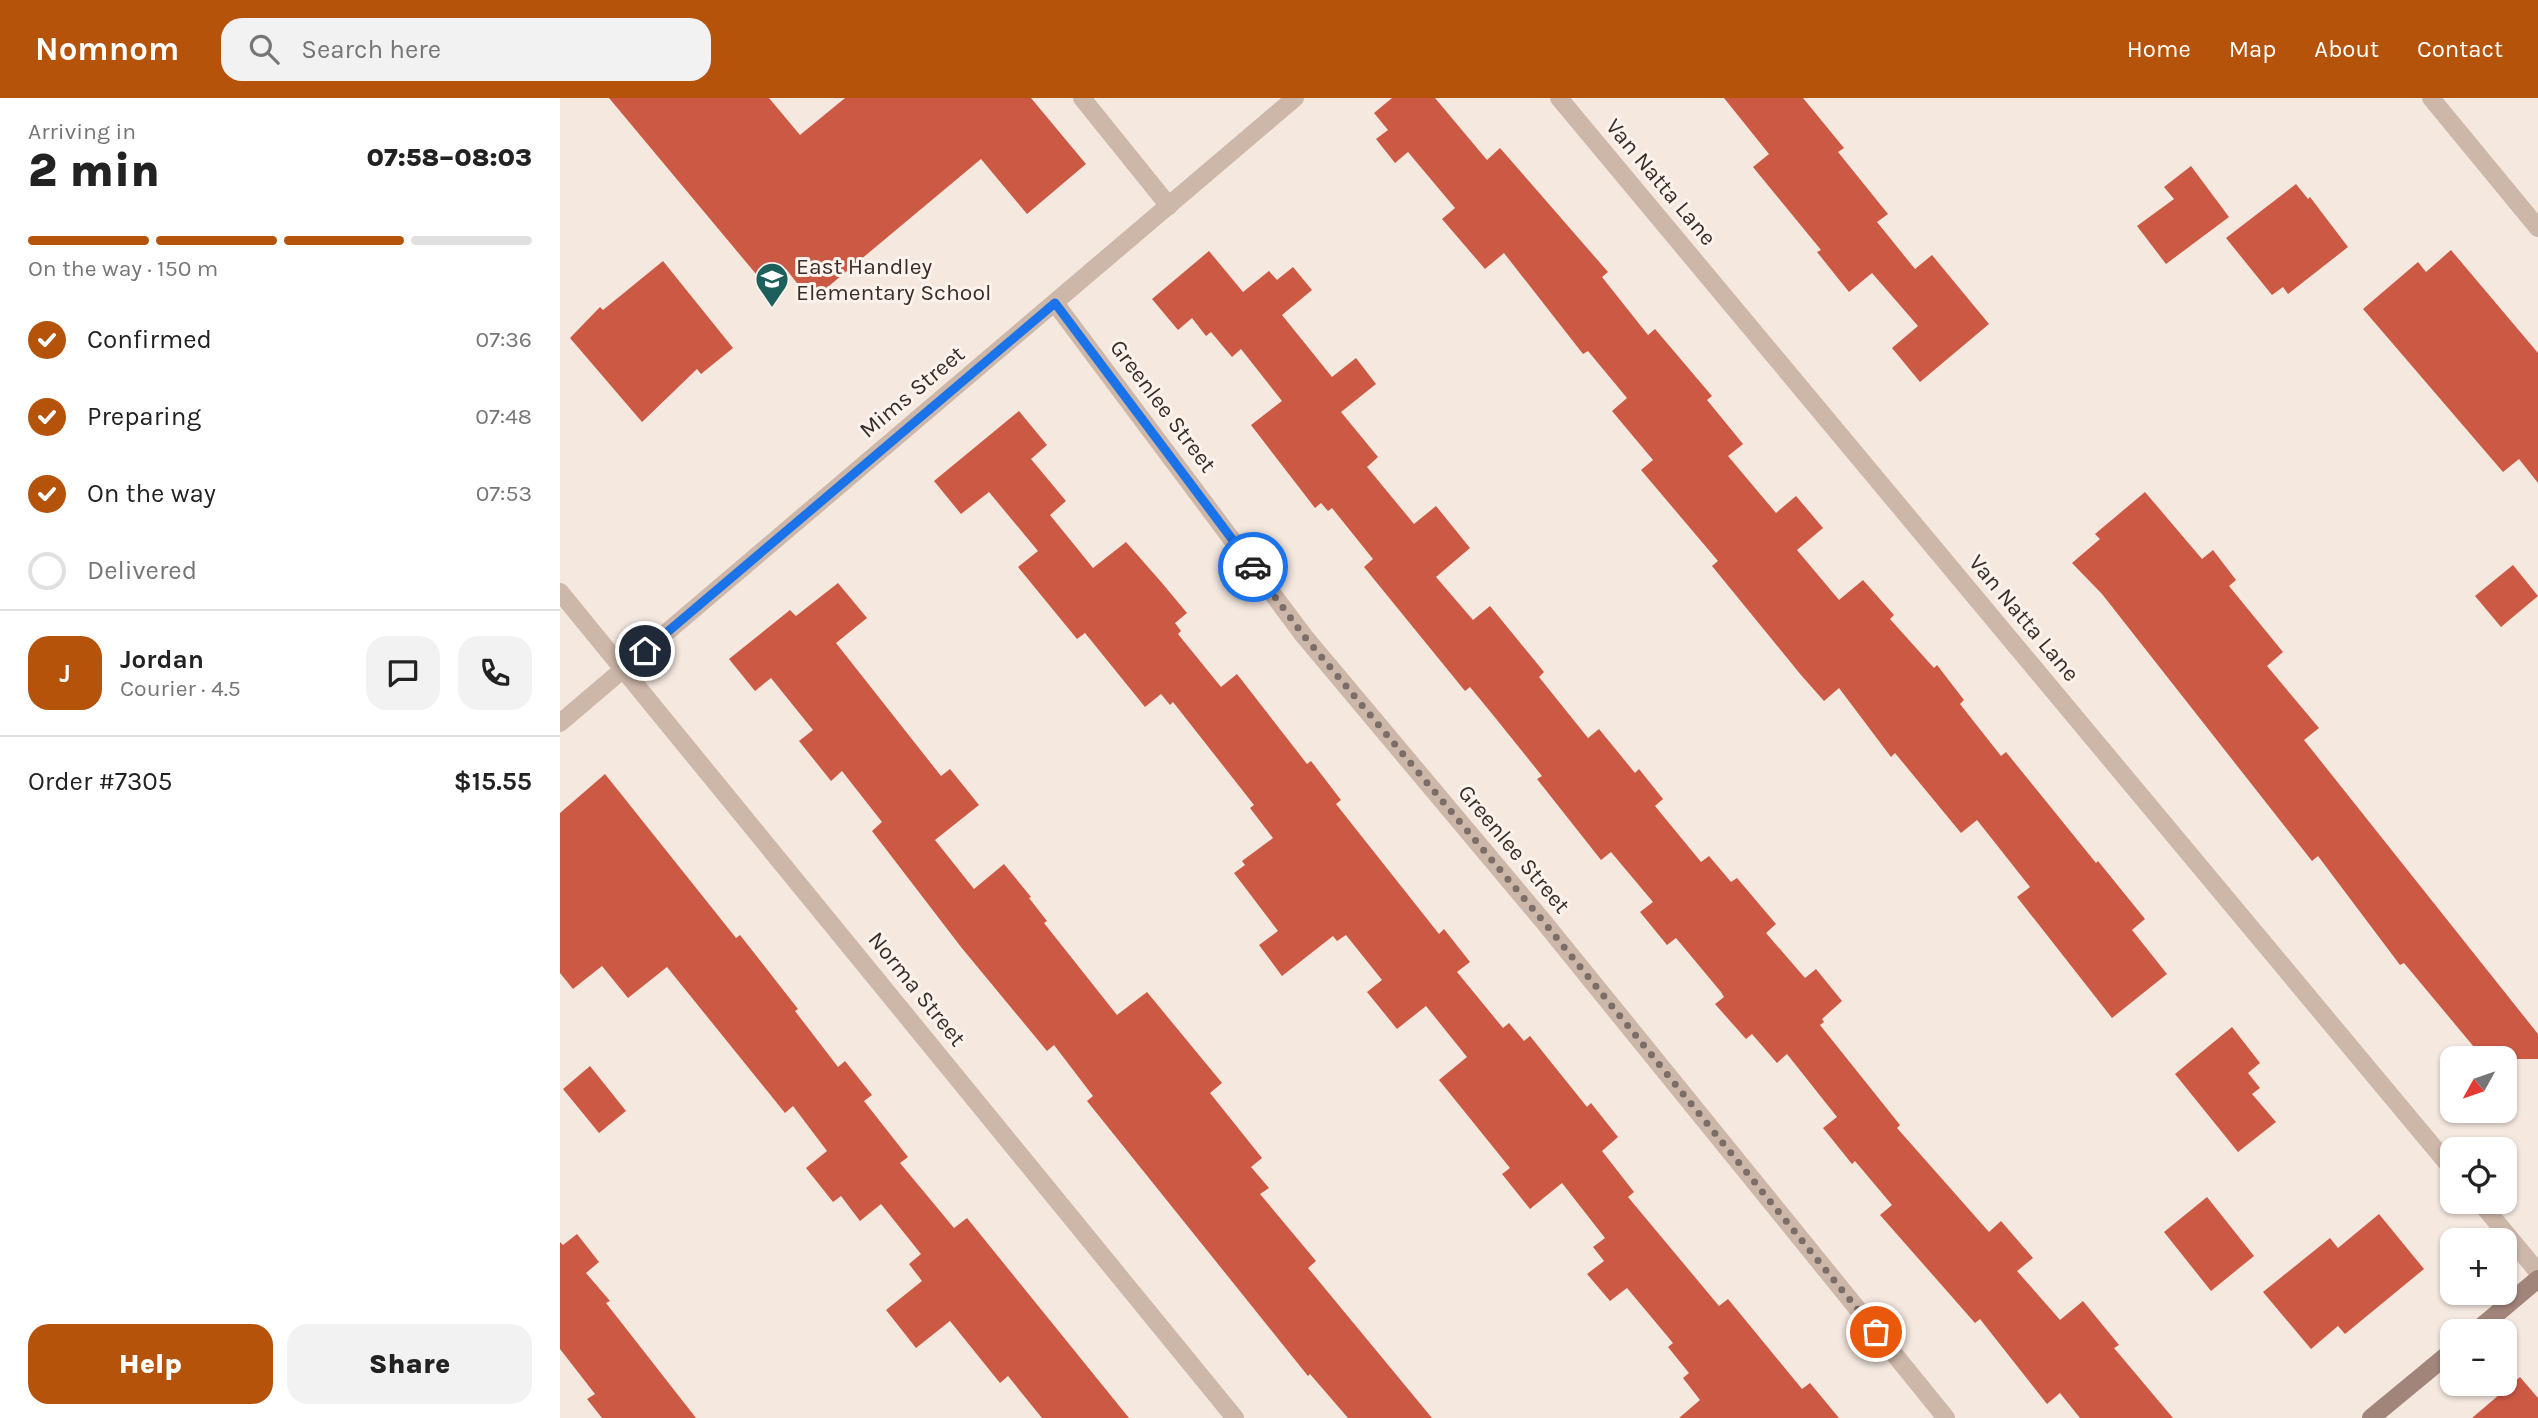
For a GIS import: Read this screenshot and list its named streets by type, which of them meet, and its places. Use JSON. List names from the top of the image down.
{
  "streets": {
    "street": [
      "Van Natta Lane",
      "Mims Street",
      "Greenlee Street",
      "Norma Street"
    ]
  },
  "crossings": [
    ["Mims Street", "Greenlee Street"],
    ["Mims Street", "Norma Street"]
  ],
  "places": {
    "school or university": ["East Handley Elementary School"]
  },
  "north": "bottom left",
  "page": {
    "header": "Nomnom",
    "search": "Search here",
    "nav": [
      "Home",
      "Map",
      "About",
      "Contact"
    ],
    "heading": ["2 min", "Arriving in", "07:58–08:03"],
    "panel": [
      "Jordan",
      "Courier · 4.5",
      "Order #7305",
      "$15.55"
    ],
    "bar": "On the way · 150 m",
    "list": [
      ["Confirmed", "07:36"],
      ["Preparing", "07:48"],
      ["On the way", "07:53"],
      "Delivered"
    ],
    "round": "J",
    "map_buttons": ["+", "−"],
    "buttons": ["Help", "Share"]
  }
}
